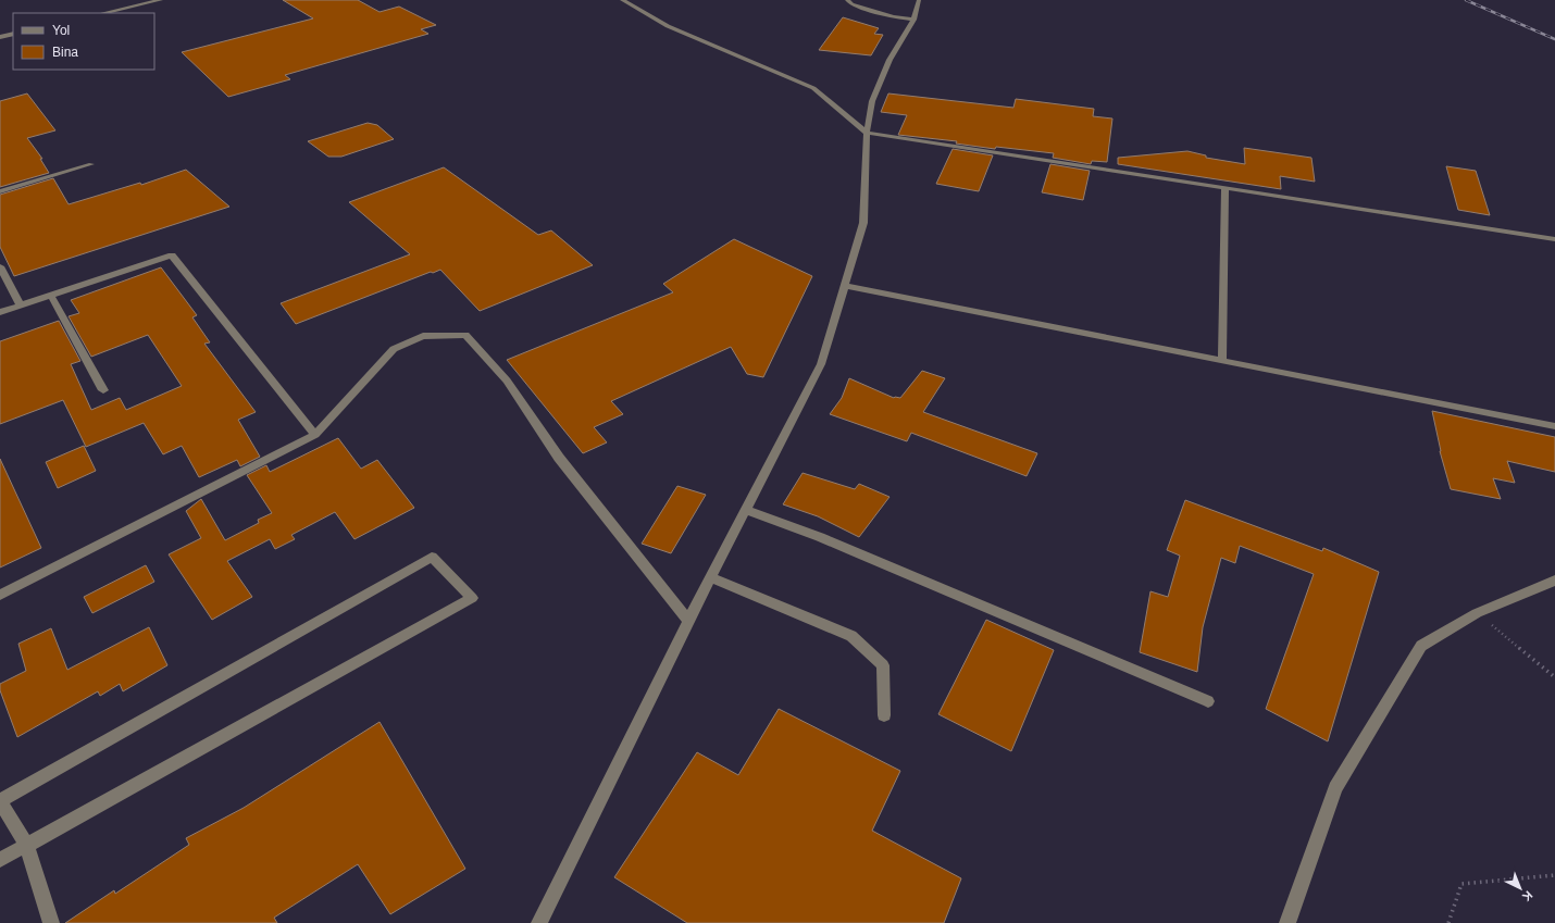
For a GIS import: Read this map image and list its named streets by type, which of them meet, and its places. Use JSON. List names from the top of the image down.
{
  "legend": ["Yol", "Bina"],
  "north": "bottom right"
}
